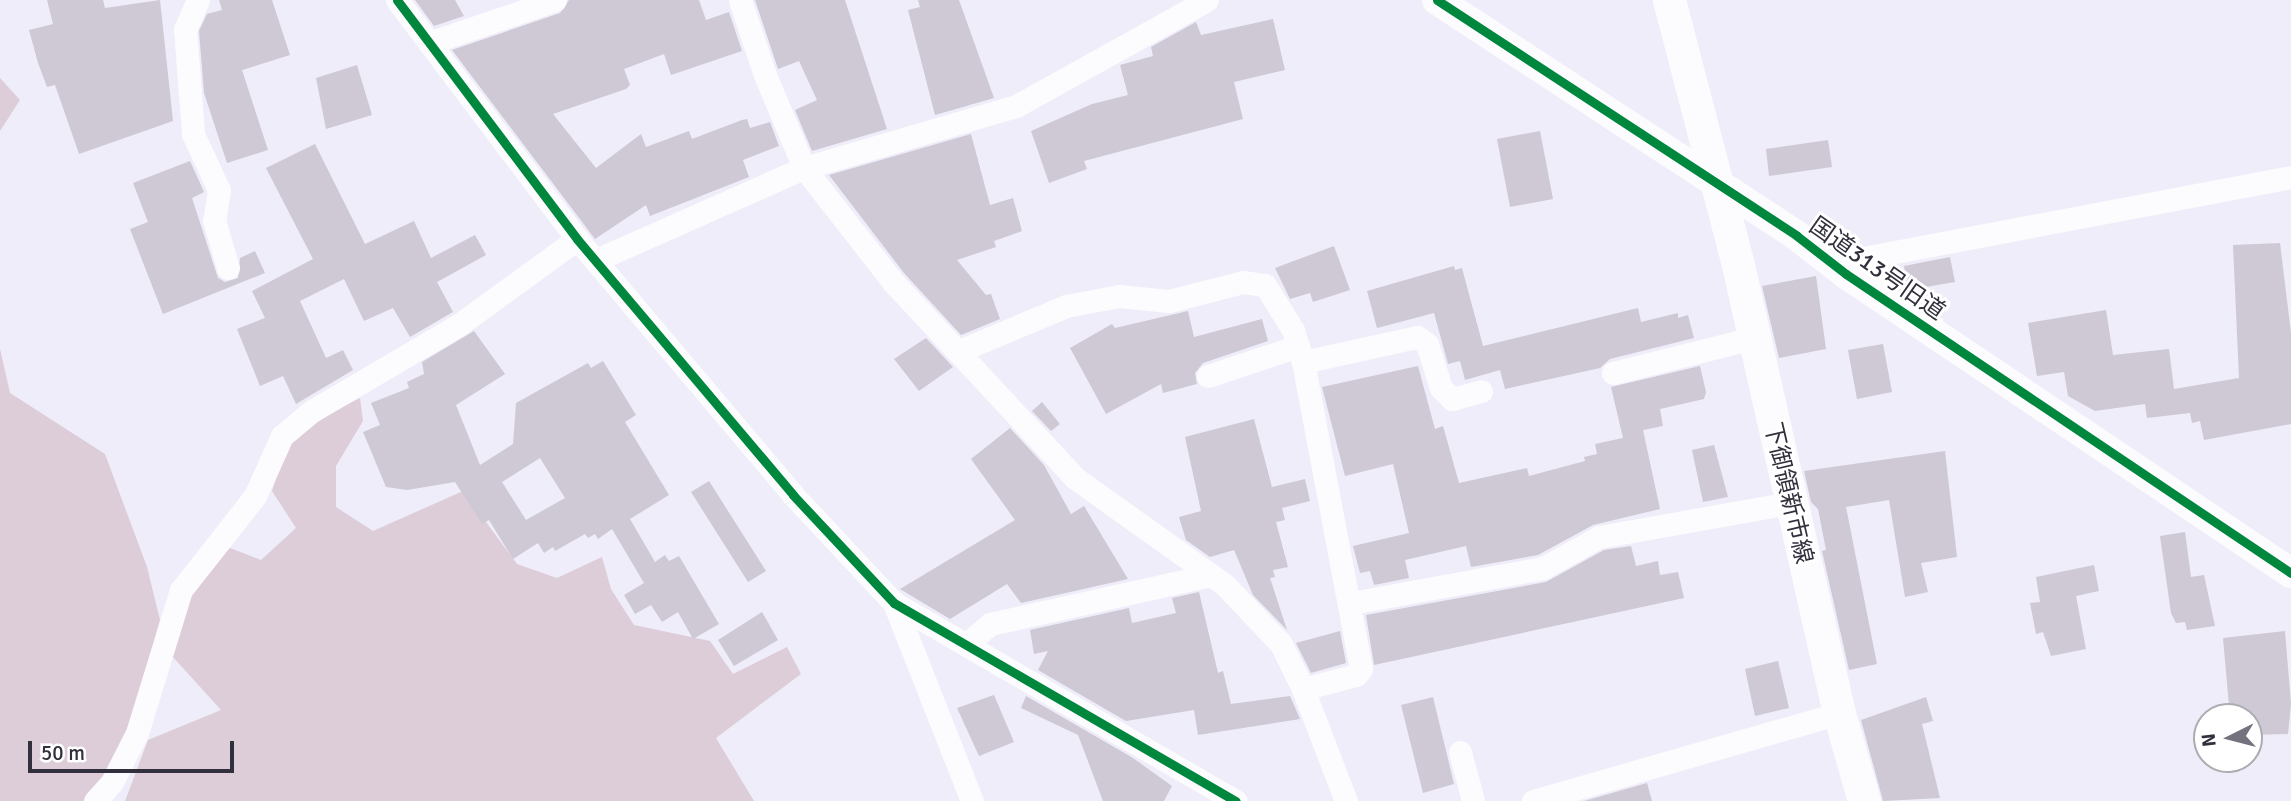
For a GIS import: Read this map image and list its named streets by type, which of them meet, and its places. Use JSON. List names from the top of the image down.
{
  "streets": {
    "main road": ["下御領新市線"],
    "street": ["国道313号旧道"]
  },
  "crossings": [
    ["国道313号旧道", "下御領新市線"]
  ],
  "scale_bar": "50 m",
  "north": "left"
}
